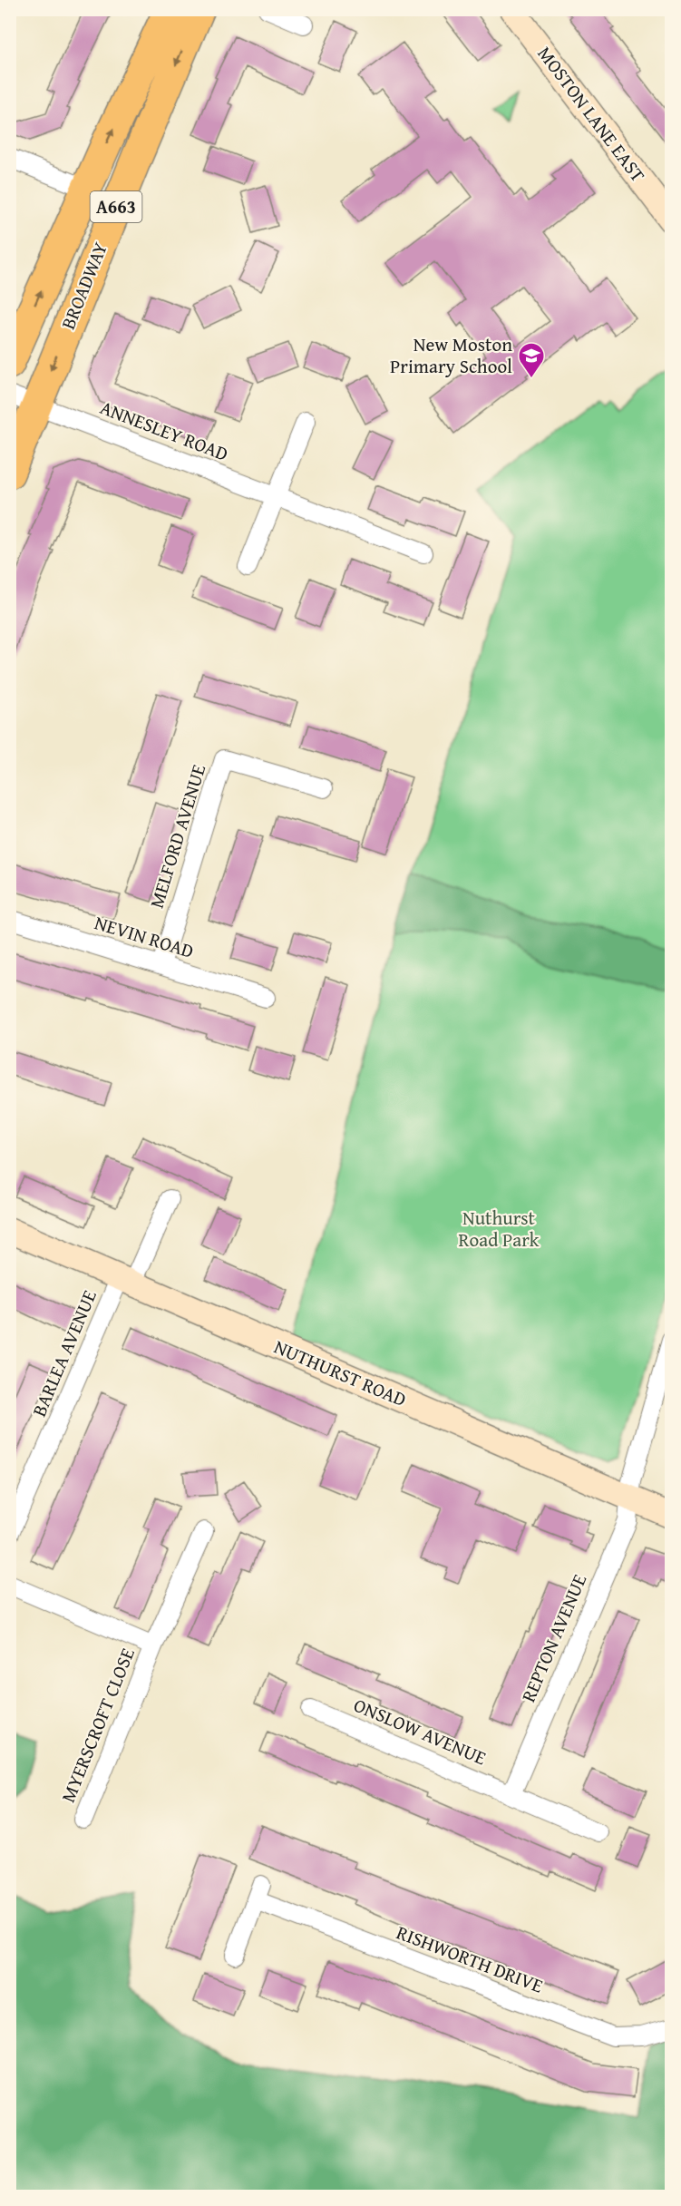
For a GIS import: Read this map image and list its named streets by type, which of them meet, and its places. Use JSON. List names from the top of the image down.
{
  "streets": {
    "highway": ["A663", "BROADWAY"],
    "street": [
      "MOSTON LANE EAST",
      "ANNESLEY ROAD",
      "MELFORD AVENUE",
      "NEVIN ROAD",
      "BARLEA AVENUE",
      "NUTHURST ROAD",
      "REPTON AVENUE",
      "MYERSCROFT CLOSE",
      "ONSLOW AVENUE",
      "RISHWORTH DRIVE"
    ]
  },
  "crossings": [
    ["BROADWAY", "ANNESLEY ROAD"],
    ["MELFORD AVENUE", "NEVIN ROAD"],
    ["BARLEA AVENUE", "NUTHURST ROAD"],
    ["NUTHURST ROAD", "REPTON AVENUE"],
    ["REPTON AVENUE", "ONSLOW AVENUE"]
  ],
  "parks": ["Nuthurst Road Park"],
  "places": {
    "school or university": ["New Moston Primary School"]
  }
}
